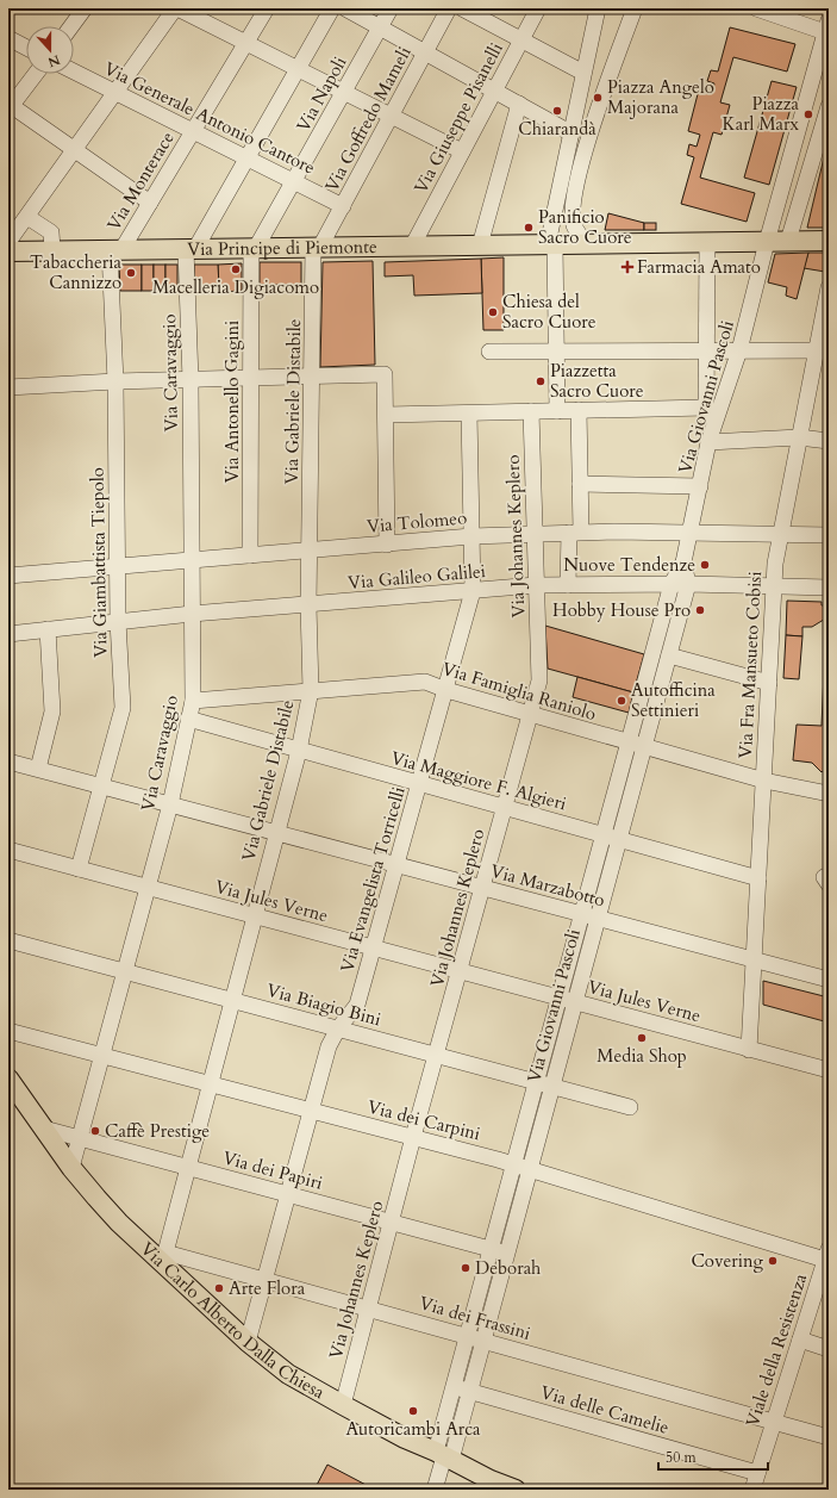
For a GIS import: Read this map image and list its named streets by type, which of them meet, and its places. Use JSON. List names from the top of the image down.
{
  "streets": {
    "main road": ["Via Principe di Piemonte", "Via Carlo Alberto Dalla Chiesa"],
    "street": [
      "Via Napoli",
      "Via Generale Antonio Cantore",
      "Via Giuseppe Pisanelli",
      "Via Goffredo Mameli",
      "Via Monterace",
      "Via Caravaggio",
      "Via Giovanni Pascoli",
      "Via Antonello Gagini",
      "Via Gabriele Distabile",
      "Via Tolomeo",
      "Via Johannes Keplero",
      "Via Giambattista Tiepolo",
      "Via Galileo Galilei",
      "Via Fra Mansueto Cobisi",
      "Via Famiglia Raniolo",
      "Via Maggiore F. Algieri",
      "Via Evangelista Torricelli",
      "Via Marzabotto",
      "Via Jules Verne",
      "Via Biagio Bini",
      "Via dei Carpini",
      "Via dei Papiri",
      "Via dei Frassini",
      "Viale della Resistenza",
      "Via delle Camelie"
    ]
  },
  "crossings": [
    ["Via Napoli", "Via Generale Antonio Cantore"],
    ["Via Napoli", "Via Principe di Piemonte"],
    ["Via Napoli", "Via Antonello Gagini"],
    ["Via Generale Antonio Cantore", "Via Goffredo Mameli"],
    ["Via Generale Antonio Cantore", "Via Monterace"],
    ["Via Giuseppe Pisanelli", "Via Principe di Piemonte"],
    ["Via Goffredo Mameli", "Via Principe di Piemonte"],
    ["Via Goffredo Mameli", "Via Gabriele Distabile"],
    ["Via Monterace", "Via Principe di Piemonte"],
    ["Via Monterace", "Via Giambattista Tiepolo"],
    ["Via Principe di Piemonte", "Via Caravaggio"],
    ["Via Principe di Piemonte", "Via Giovanni Pascoli"],
    ["Via Principe di Piemonte", "Via Antonello Gagini"],
    ["Via Principe di Piemonte", "Via Gabriele Distabile"],
    ["Via Principe di Piemonte", "Via Giambattista Tiepolo"],
    ["Via Caravaggio", "Via Tolomeo"],
    ["Via Caravaggio", "Via Galileo Galilei"],
    ["Via Caravaggio", "Via Famiglia Raniolo"],
    ["Via Caravaggio", "Via Maggiore F. Algieri"],
    ["Via Caravaggio", "Via Marzabotto"],
    ["Via Caravaggio", "Via Jules Verne"],
    ["Via Caravaggio", "Via Biagio Bini"],
    ["Via Caravaggio", "Via dei Carpini"],
    ["Via Caravaggio", "Via dei Papiri"],
    ["Via Caravaggio", "Via Carlo Alberto Dalla Chiesa"],
    ["Via Giovanni Pascoli", "Via Tolomeo"],
    ["Via Giovanni Pascoli", "Via Galileo Galilei"],
    ["Via Giovanni Pascoli", "Via Famiglia Raniolo"],
    ["Via Giovanni Pascoli", "Via Maggiore F. Algieri"],
    ["Via Giovanni Pascoli", "Via Marzabotto"],
    ["Via Giovanni Pascoli", "Via Jules Verne"],
    ["Via Giovanni Pascoli", "Via Biagio Bini"],
    ["Via Giovanni Pascoli", "Via dei Carpini"],
    ["Via Giovanni Pascoli", "Via dei Papiri"],
    ["Via Giovanni Pascoli", "Via Carlo Alberto Dalla Chiesa"],
    ["Via Giovanni Pascoli", "Via dei Frassini"],
    ["Via Giovanni Pascoli", "Via delle Camelie"],
    ["Via Antonello Gagini", "Via Tolomeo"],
    ["Via Gabriele Distabile", "Via Tolomeo"],
    ["Via Gabriele Distabile", "Via Galileo Galilei"],
    ["Via Gabriele Distabile", "Via Famiglia Raniolo"],
    ["Via Gabriele Distabile", "Via Maggiore F. Algieri"],
    ["Via Gabriele Distabile", "Via Marzabotto"],
    ["Via Gabriele Distabile", "Via Jules Verne"],
    ["Via Gabriele Distabile", "Via Biagio Bini"],
    ["Via Gabriele Distabile", "Via dei Carpini"],
    ["Via Gabriele Distabile", "Via dei Papiri"],
    ["Via Gabriele Distabile", "Via Carlo Alberto Dalla Chiesa"],
    ["Via Gabriele Distabile", "Via dei Frassini"],
    ["Via Tolomeo", "Via Johannes Keplero"],
    ["Via Tolomeo", "Via Giambattista Tiepolo"],
    ["Via Tolomeo", "Via Fra Mansueto Cobisi"],
    ["Via Tolomeo", "Via Evangelista Torricelli"],
    ["Via Johannes Keplero", "Via Galileo Galilei"],
    ["Via Johannes Keplero", "Via Famiglia Raniolo"],
    ["Via Johannes Keplero", "Via Maggiore F. Algieri"],
    ["Via Johannes Keplero", "Via Marzabotto"],
    ["Via Johannes Keplero", "Via Jules Verne"],
    ["Via Johannes Keplero", "Via Biagio Bini"],
    ["Via Johannes Keplero", "Via dei Carpini"],
    ["Via Johannes Keplero", "Via dei Papiri"],
    ["Via Johannes Keplero", "Via Carlo Alberto Dalla Chiesa"],
    ["Via Johannes Keplero", "Via dei Frassini"],
    ["Via Giambattista Tiepolo", "Via Galileo Galilei"],
    ["Via Giambattista Tiepolo", "Via Marzabotto"],
    ["Via Giambattista Tiepolo", "Via Jules Verne"],
    ["Via Galileo Galilei", "Via Fra Mansueto Cobisi"],
    ["Via Galileo Galilei", "Via Evangelista Torricelli"],
    ["Via Fra Mansueto Cobisi", "Via Famiglia Raniolo"],
    ["Via Fra Mansueto Cobisi", "Via Maggiore F. Algieri"],
    ["Via Fra Mansueto Cobisi", "Via Marzabotto"],
    ["Via Fra Mansueto Cobisi", "Via Jules Verne"],
    ["Via Famiglia Raniolo", "Via Evangelista Torricelli"],
    ["Via Maggiore F. Algieri", "Via Evangelista Torricelli"],
    ["Via Evangelista Torricelli", "Via Marzabotto"],
    ["Via Evangelista Torricelli", "Via Jules Verne"],
    ["Via Evangelista Torricelli", "Via Biagio Bini"],
    ["Via Evangelista Torricelli", "Via dei Carpini"],
    ["Via Evangelista Torricelli", "Via dei Papiri"],
    ["Via Evangelista Torricelli", "Via Carlo Alberto Dalla Chiesa"],
    ["Via Evangelista Torricelli", "Via dei Frassini"],
    ["Via dei Carpini", "Viale della Resistenza"],
    ["Via dei Papiri", "Via Carlo Alberto Dalla Chiesa"],
    ["Via Carlo Alberto Dalla Chiesa", "Via dei Frassini"],
    ["Via dei Frassini", "Viale della Resistenza"],
    ["Viale della Resistenza", "Via delle Camelie"]
  ],
  "places": {
    "other": [
      "Piazza Angelo Majorana",
      "Chiarandà",
      "Piazza Karl Marx",
      "Panificio Sacro Cuore",
      "Macelleria Digiacomo",
      "Tabaccheria Cannizzo",
      "Chiesa del Sacro Cuore",
      "Piazzetta Sacro Cuore",
      "Nuove Tendenze",
      "Hobby House Pro",
      "Autofficina Settinieri",
      "Media Shop",
      "Caffè Prestige",
      "Covering",
      "Deborah",
      "Arte Flora",
      "Autoricambi Arca"
    ],
    "health": ["Farmacia Amato"]
  },
  "scale_bar": "50 m",
  "north": "bottom"
}
